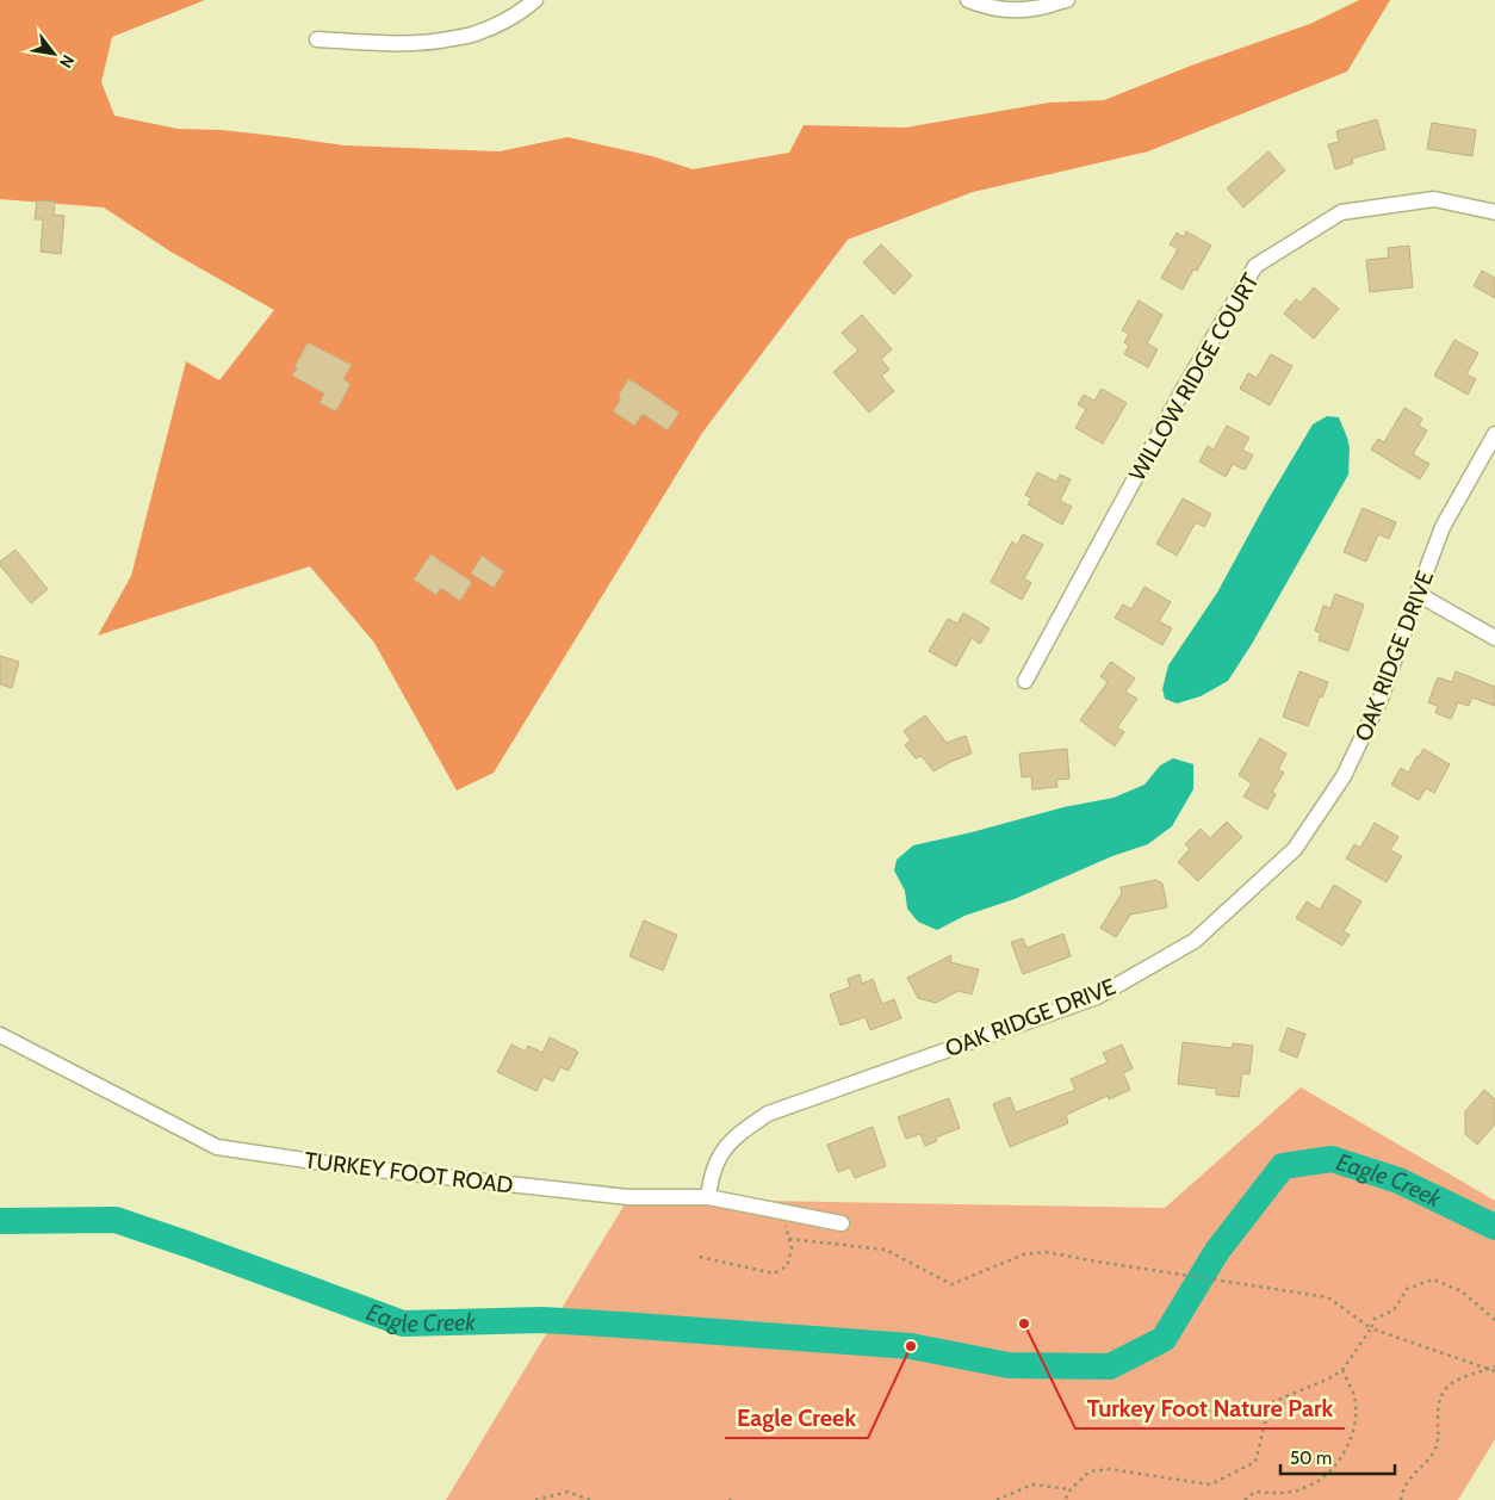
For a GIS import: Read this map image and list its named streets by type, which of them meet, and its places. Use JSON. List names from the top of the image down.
{
  "streets": {
    "street": ["WILLOW RIDGE COURT", "OAK RIDGE DRIVE", "TURKEY FOOT ROAD"]
  },
  "crossings": [
    ["OAK RIDGE DRIVE", "TURKEY FOOT ROAD"]
  ],
  "water": ["Eagle Creek"],
  "places": ["Turkey Foot Nature Park", "Eagle Creek"],
  "scale_bar": "50 m",
  "north": "bottom right"
}
